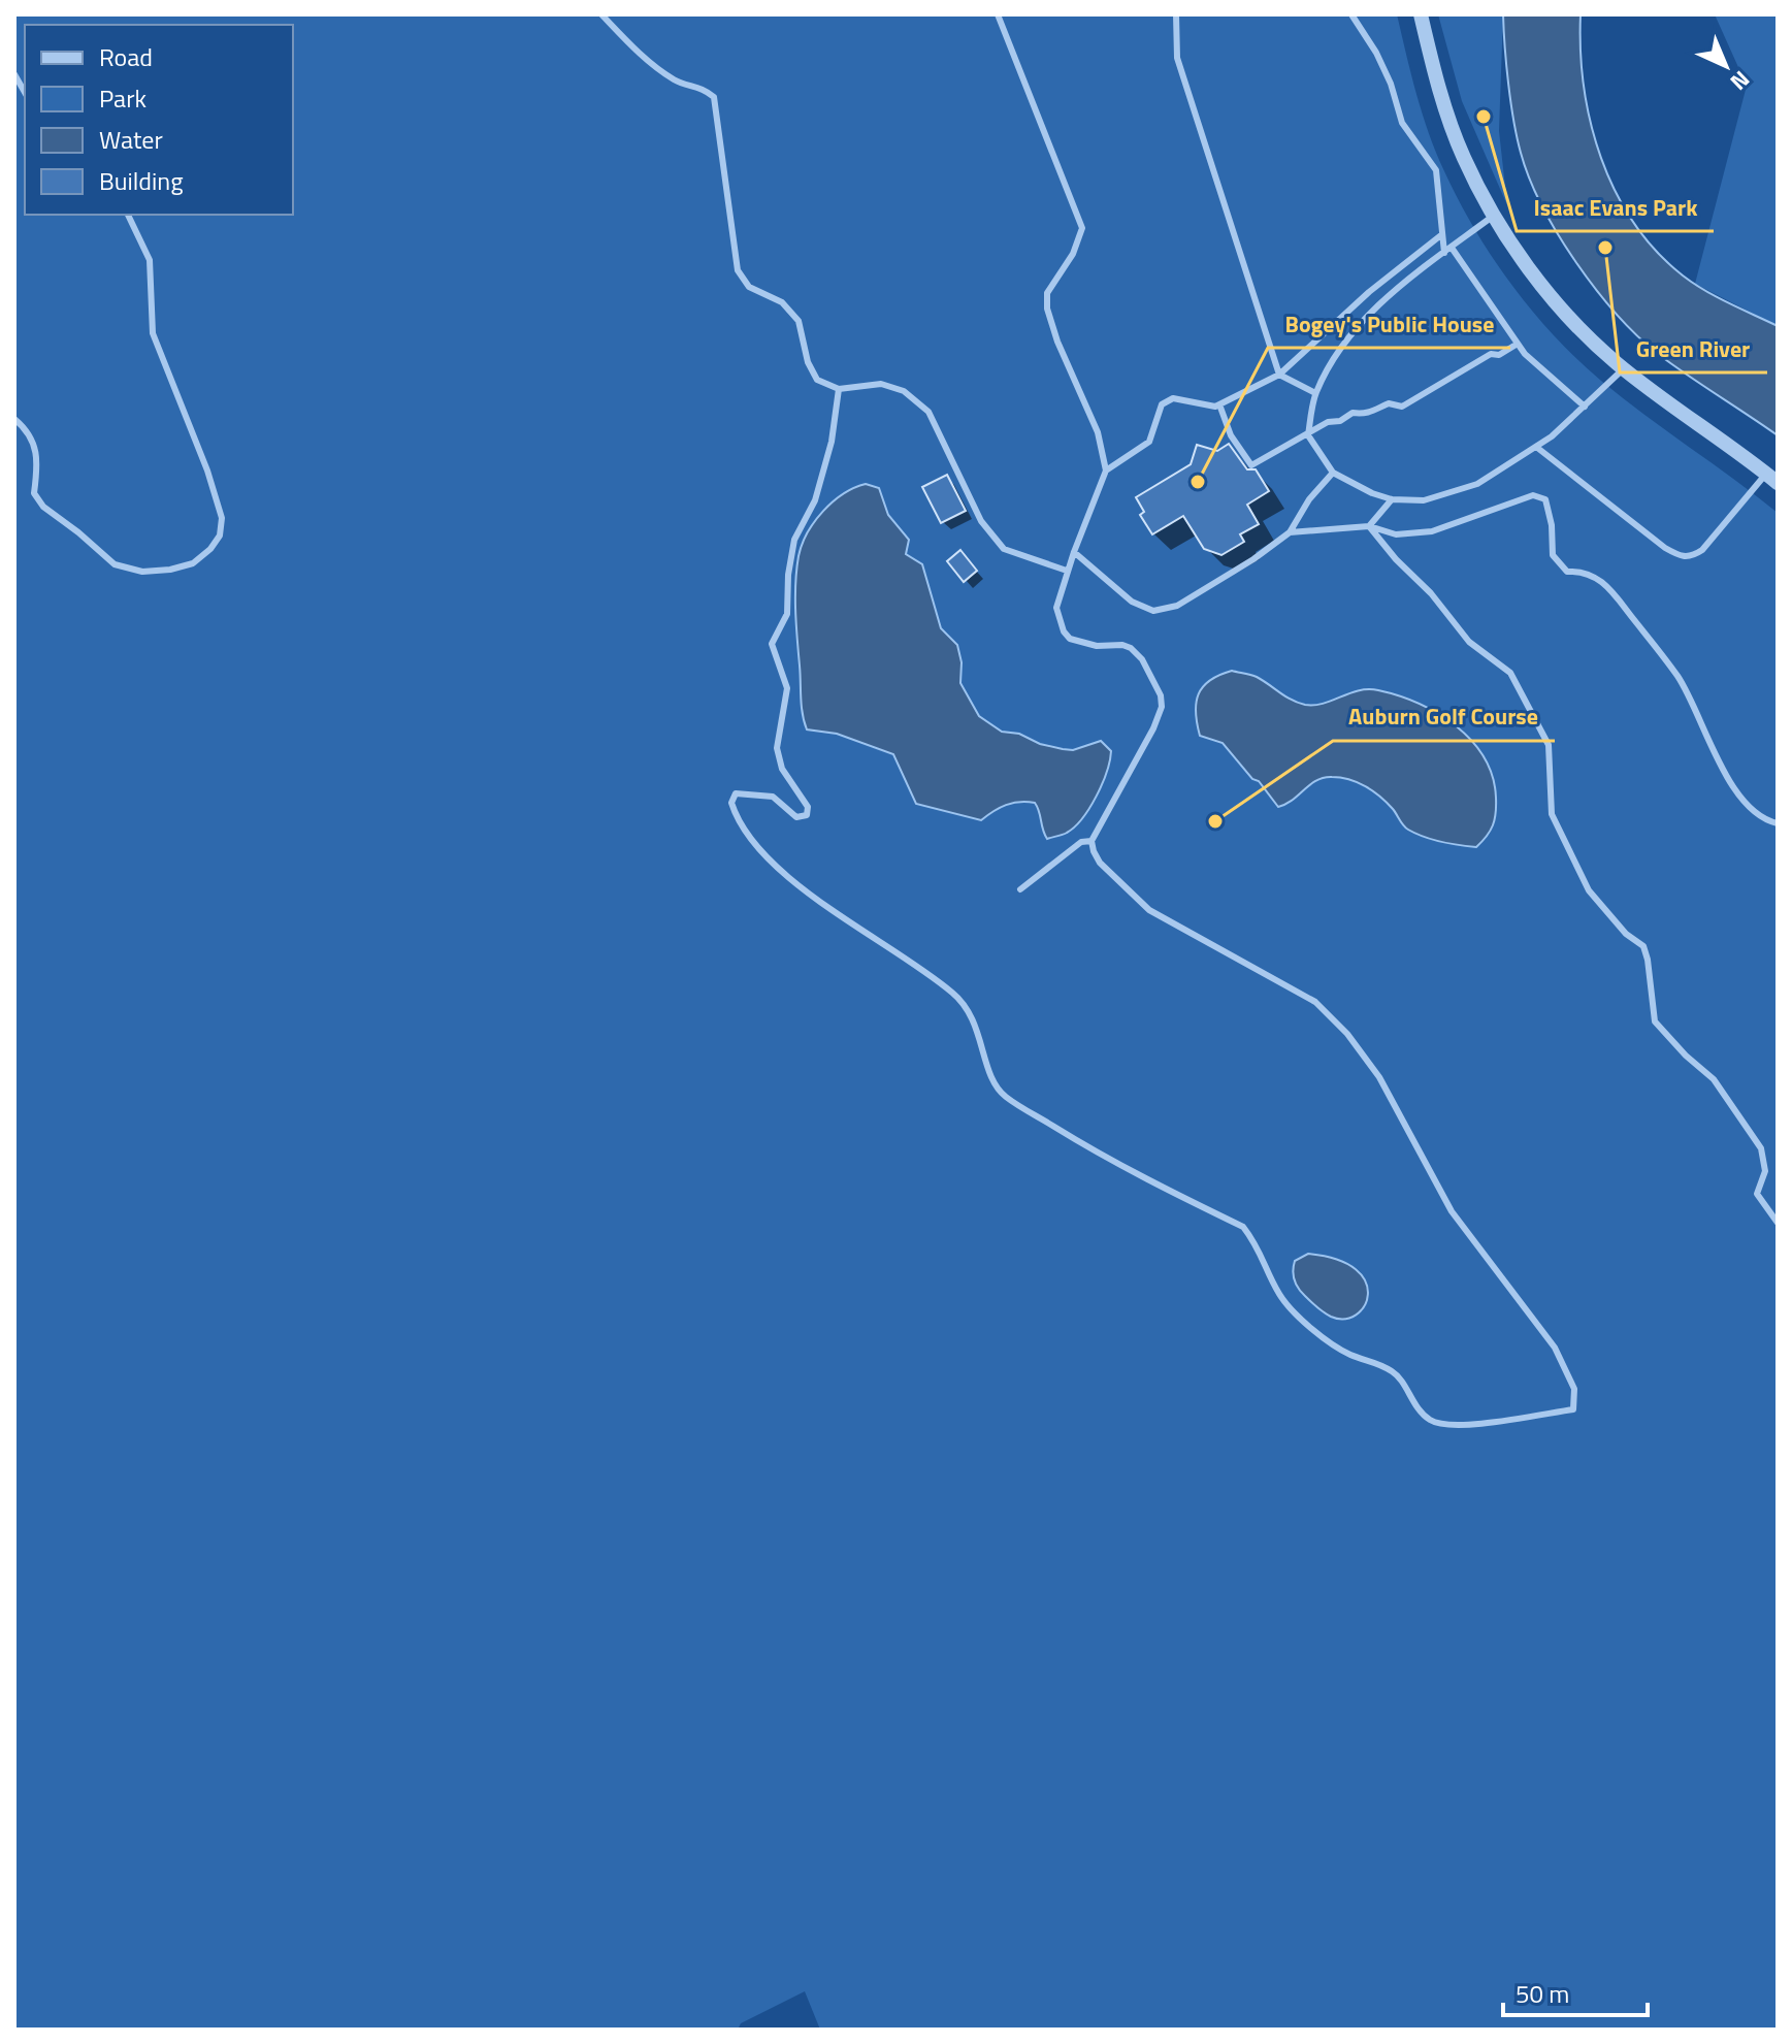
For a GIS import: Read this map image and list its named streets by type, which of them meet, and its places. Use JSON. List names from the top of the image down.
{
  "places": [
    "Isaac Evans Park",
    "Green River",
    "Bogey's Public House",
    "Auburn Golf Course"
  ],
  "legend": [
    "Road",
    "Park",
    "Water",
    "Building"
  ],
  "scale_bar": "50 m",
  "north": "bottom right"
}
